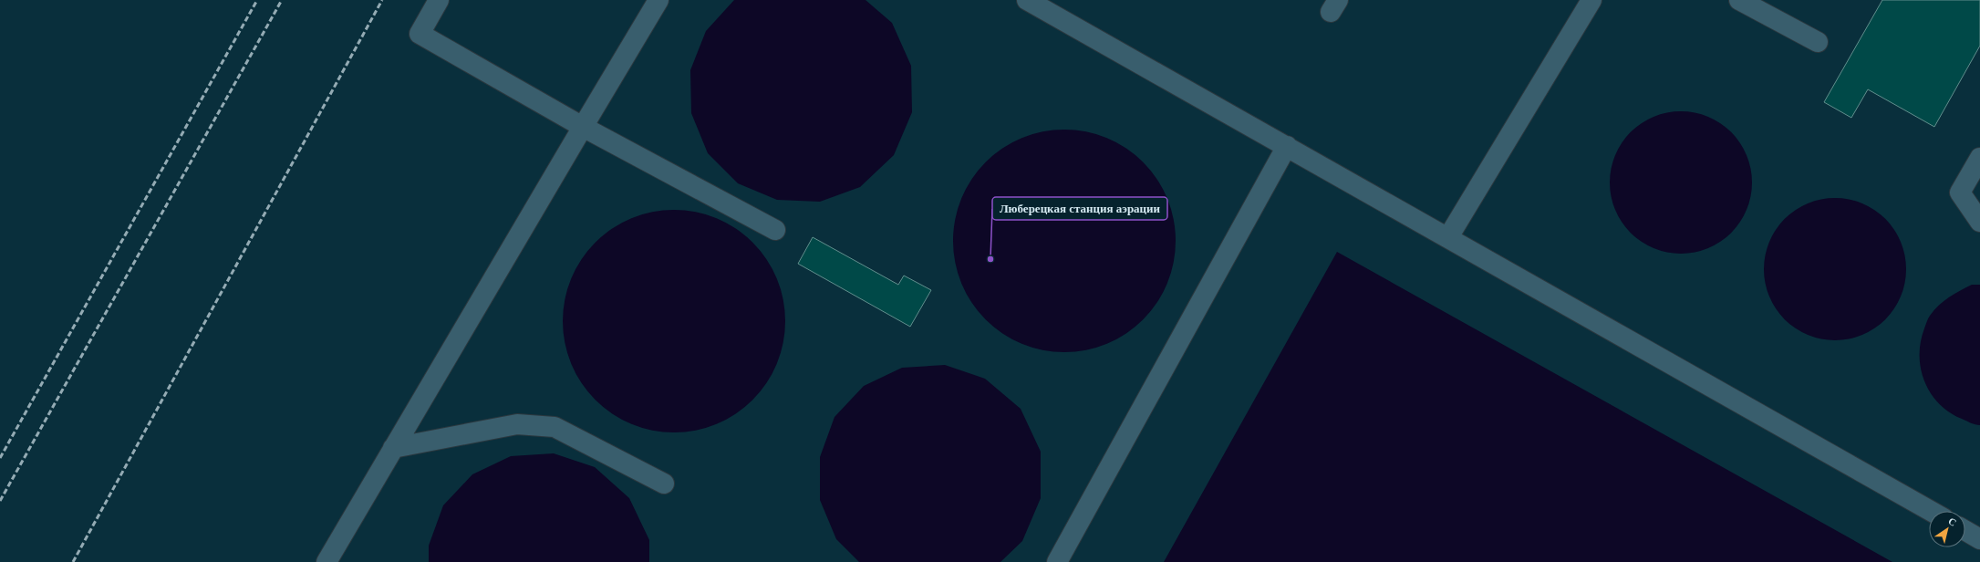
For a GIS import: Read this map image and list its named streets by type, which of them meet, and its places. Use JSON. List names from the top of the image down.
{
  "places": ["Люберецкая станция аэрации"],
  "north": "top right"
}
